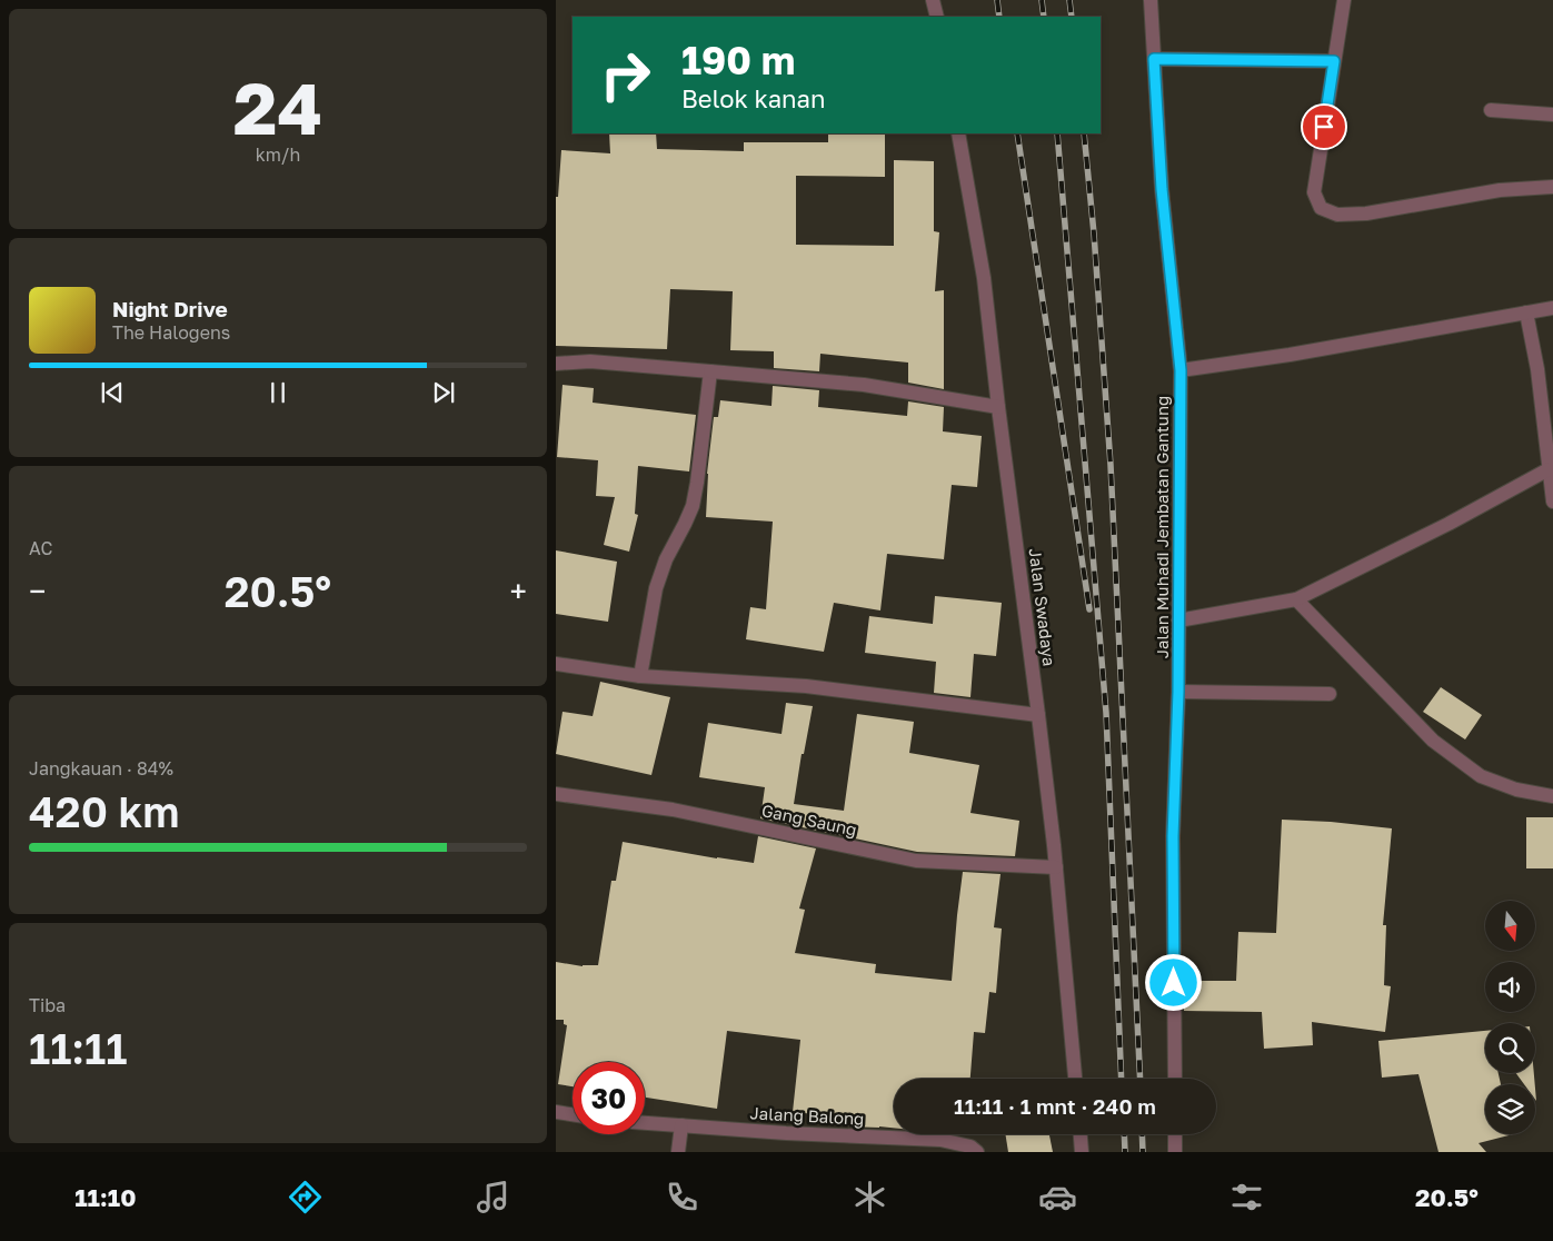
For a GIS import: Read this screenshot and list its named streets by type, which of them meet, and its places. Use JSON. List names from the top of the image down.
{
  "streets": {
    "street": [
      "Jalan Muhadi Jembatan Gantung",
      "Jalan Swadaya",
      "Gang Saung",
      "Jalang Balong"
    ]
  },
  "crossings": [
    ["Jalan Swadaya", "Gang Saung"]
  ],
  "north": "bottom",
  "page": {
    "tile": [
      ["24", "km/h"],
      "AC",
      ["Jangkauan · 84%", "420 km"],
      ["Tiba", "11:11"]
    ],
    "turn": ["190 m", "Belok kanan"],
    "song": ["Night Drive", "The Halogens"],
    "heat": ["−", "20.5°", "+"],
    "limit": "30",
    "trip": "11:11 · 1 mnt · 240 m",
    "tabs": ["11:10", "20.5°"]
  }
}
